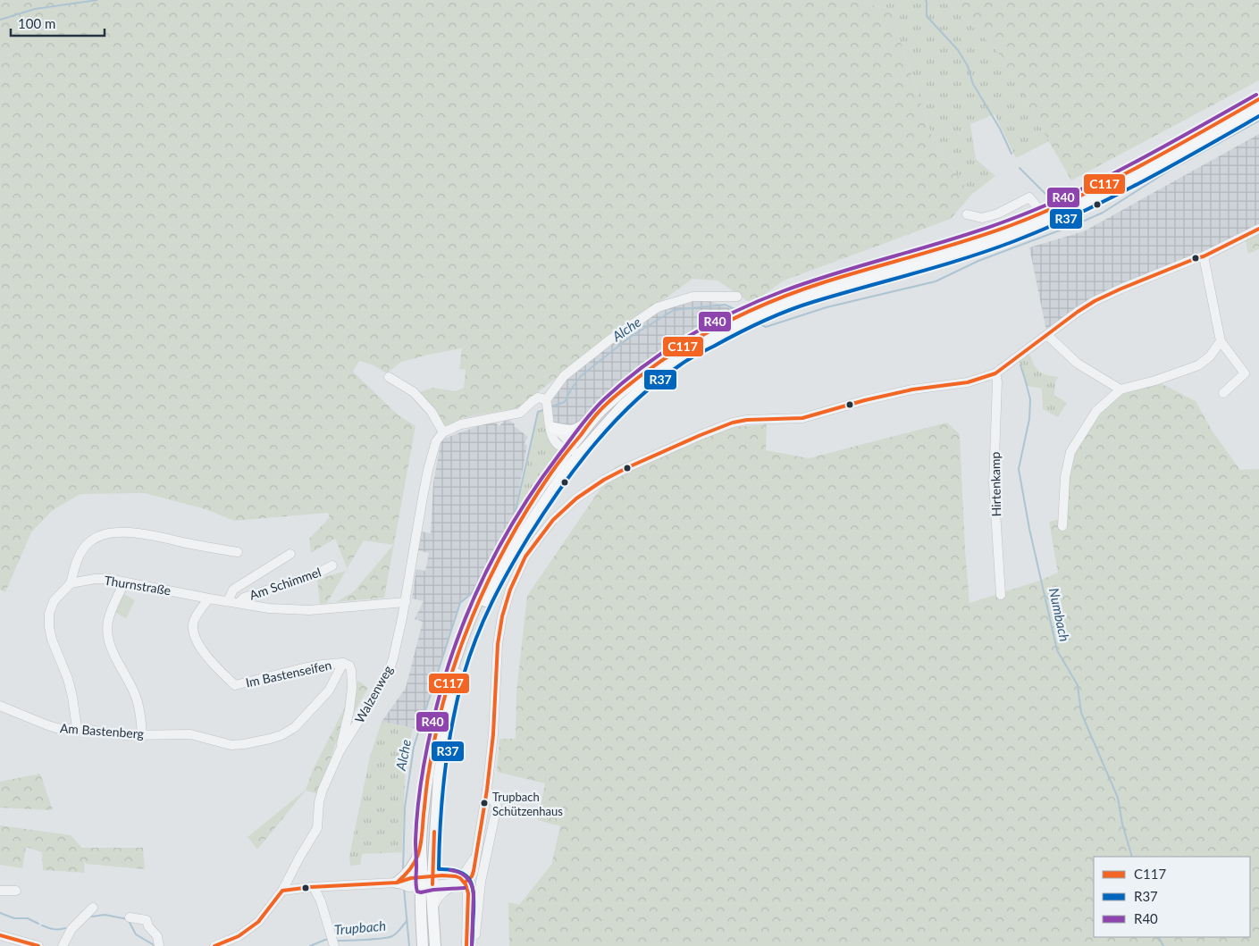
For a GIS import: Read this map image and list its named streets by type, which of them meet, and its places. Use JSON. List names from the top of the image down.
{
  "streets": {
    "street": [
      "Hirtenkamp",
      "Am Schimmel",
      "Thurnstraße",
      "Im Bastenseifen",
      "Walzenweg",
      "Am Bastenberg"
    ]
  },
  "crossings": [
    ["Am Schimmel", "Thurnstraße"],
    ["Thurnstraße", "Im Bastenseifen"],
    ["Thurnstraße", "Walzenweg"],
    ["Im Bastenseifen", "Am Bastenberg"]
  ],
  "water": ["Alche", "Numbach", "Trupbach"],
  "places": ["Trupbach Schützenhaus"],
  "lines": ["transit line R40", "transit line C117", "transit line R37"],
  "legend": ["C117", "R37", "R40"],
  "scale_bar": "100 m"
}
